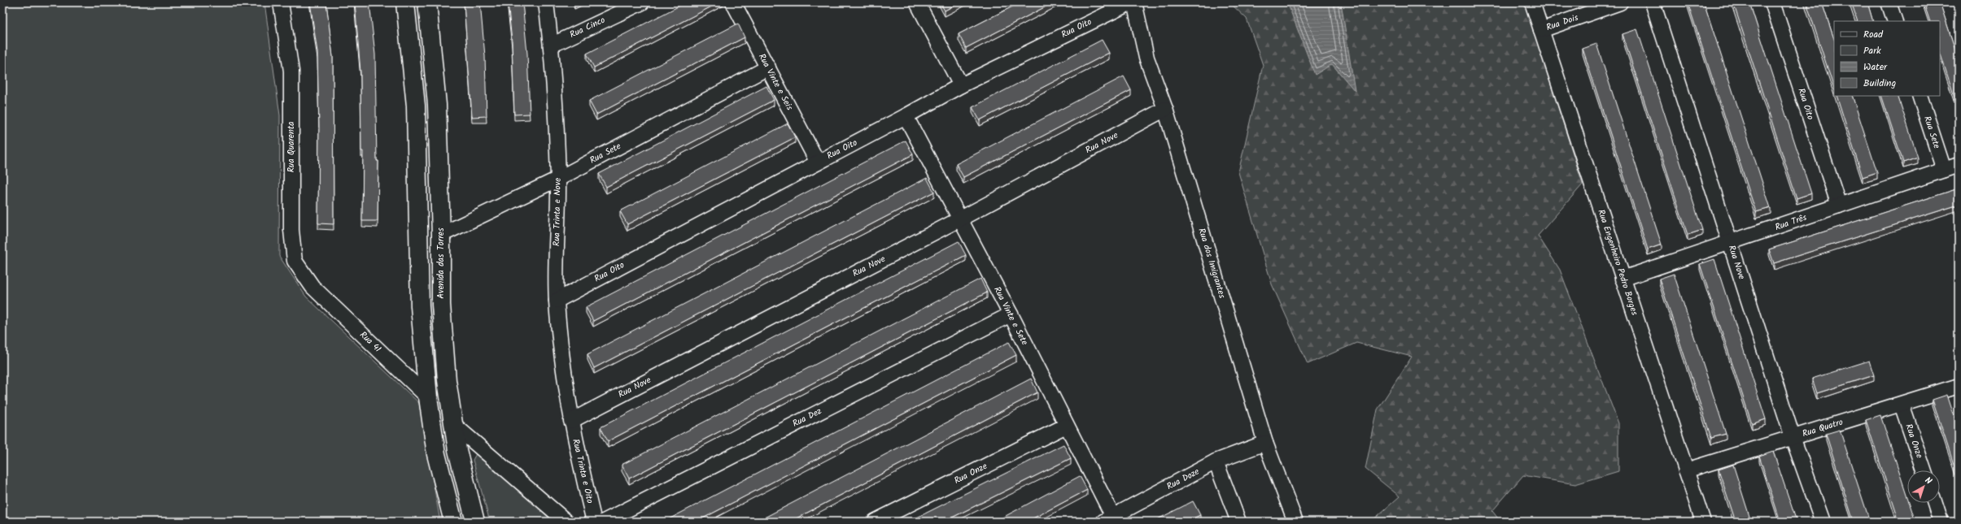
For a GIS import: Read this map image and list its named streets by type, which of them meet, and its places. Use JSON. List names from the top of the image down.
{
  "streets": {
    "main road": ["Avenida das Torres"],
    "street": [
      "Rua Dois",
      "Rua Cinco",
      "Rua Oito",
      "Rua Vinte e Seis",
      "Rua Sete",
      "Rua Nove",
      "Rua Quarenta",
      "Rua Trinta e Nove",
      "Rua Três",
      "Rua Engenheiro Pedro Borges",
      "Rua dos Imigrantes",
      "Rua Vinte e Sete",
      "Rua 41",
      "Rua Dez",
      "Rua Quatro",
      "Rua Onze",
      "Rua Trinta e Oito",
      "Rua Doze"
    ]
  },
  "crossings": [
    ["Rua Dois", "Rua Engenheiro Pedro Borges"],
    ["Rua Cinco", "Rua Trinta e Nove"],
    ["Rua Oito", "Rua Vinte e Seis"],
    ["Rua Oito", "Rua Trinta e Nove"],
    ["Rua Oito", "Rua Três"],
    ["Rua Oito", "Rua Vinte e Sete"],
    ["Rua Vinte e Seis", "Rua Sete"],
    ["Rua Sete", "Rua Trinta e Nove"],
    ["Rua Sete", "Rua Três"],
    ["Rua Sete", "Avenida das Torres"],
    ["Rua Nove", "Rua Trinta e Nove"],
    ["Rua Nove", "Rua Três"],
    ["Rua Nove", "Rua dos Imigrantes"],
    ["Rua Nove", "Rua Vinte e Sete"],
    ["Rua Nove", "Rua Quatro"],
    ["Rua Nove", "Rua Trinta e Oito"],
    ["Rua Quarenta", "Rua 41"],
    ["Rua Trinta e Nove", "Rua Trinta e Oito"],
    ["Rua Três", "Rua Engenheiro Pedro Borges"],
    ["Rua Engenheiro Pedro Borges", "Rua Quatro"],
    ["Rua dos Imigrantes", "Rua Doze"],
    ["Rua Vinte e Sete", "Rua Dez"],
    ["Rua Vinte e Sete", "Rua Onze"],
    ["Rua Vinte e Sete", "Rua Doze"],
    ["Rua Quatro", "Rua Onze"]
  ],
  "legend": [
    "Road",
    "Park",
    "Water",
    "Building"
  ],
  "north": "top right"
}
